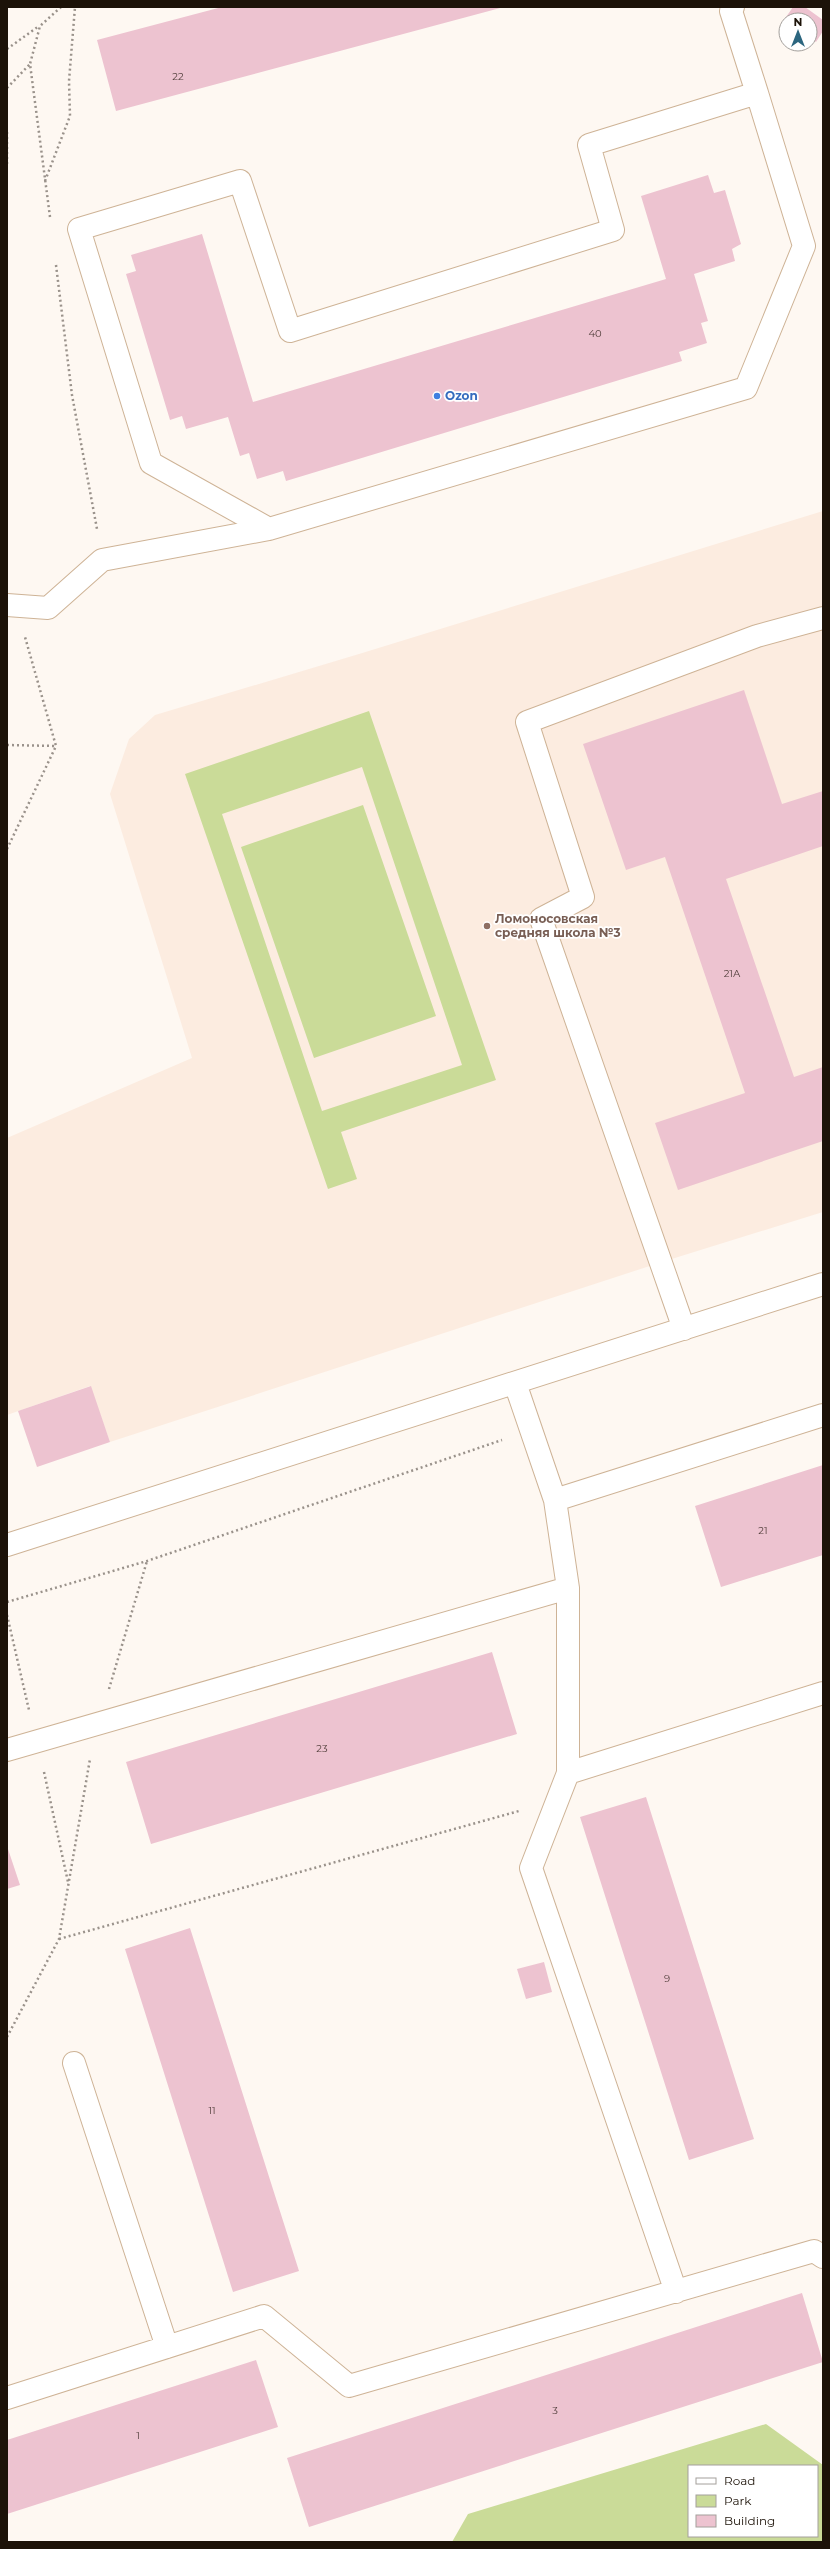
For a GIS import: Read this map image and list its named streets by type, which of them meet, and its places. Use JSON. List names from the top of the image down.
{
  "places": ["Ozon", "Ломоносовская средняя школа №3"],
  "house_numbers": [
    "22",
    "40",
    "21А",
    "21",
    "23",
    "9",
    "11",
    "3",
    "1"
  ],
  "legend": ["Road", "Park", "Building"],
  "north": "top"
}
